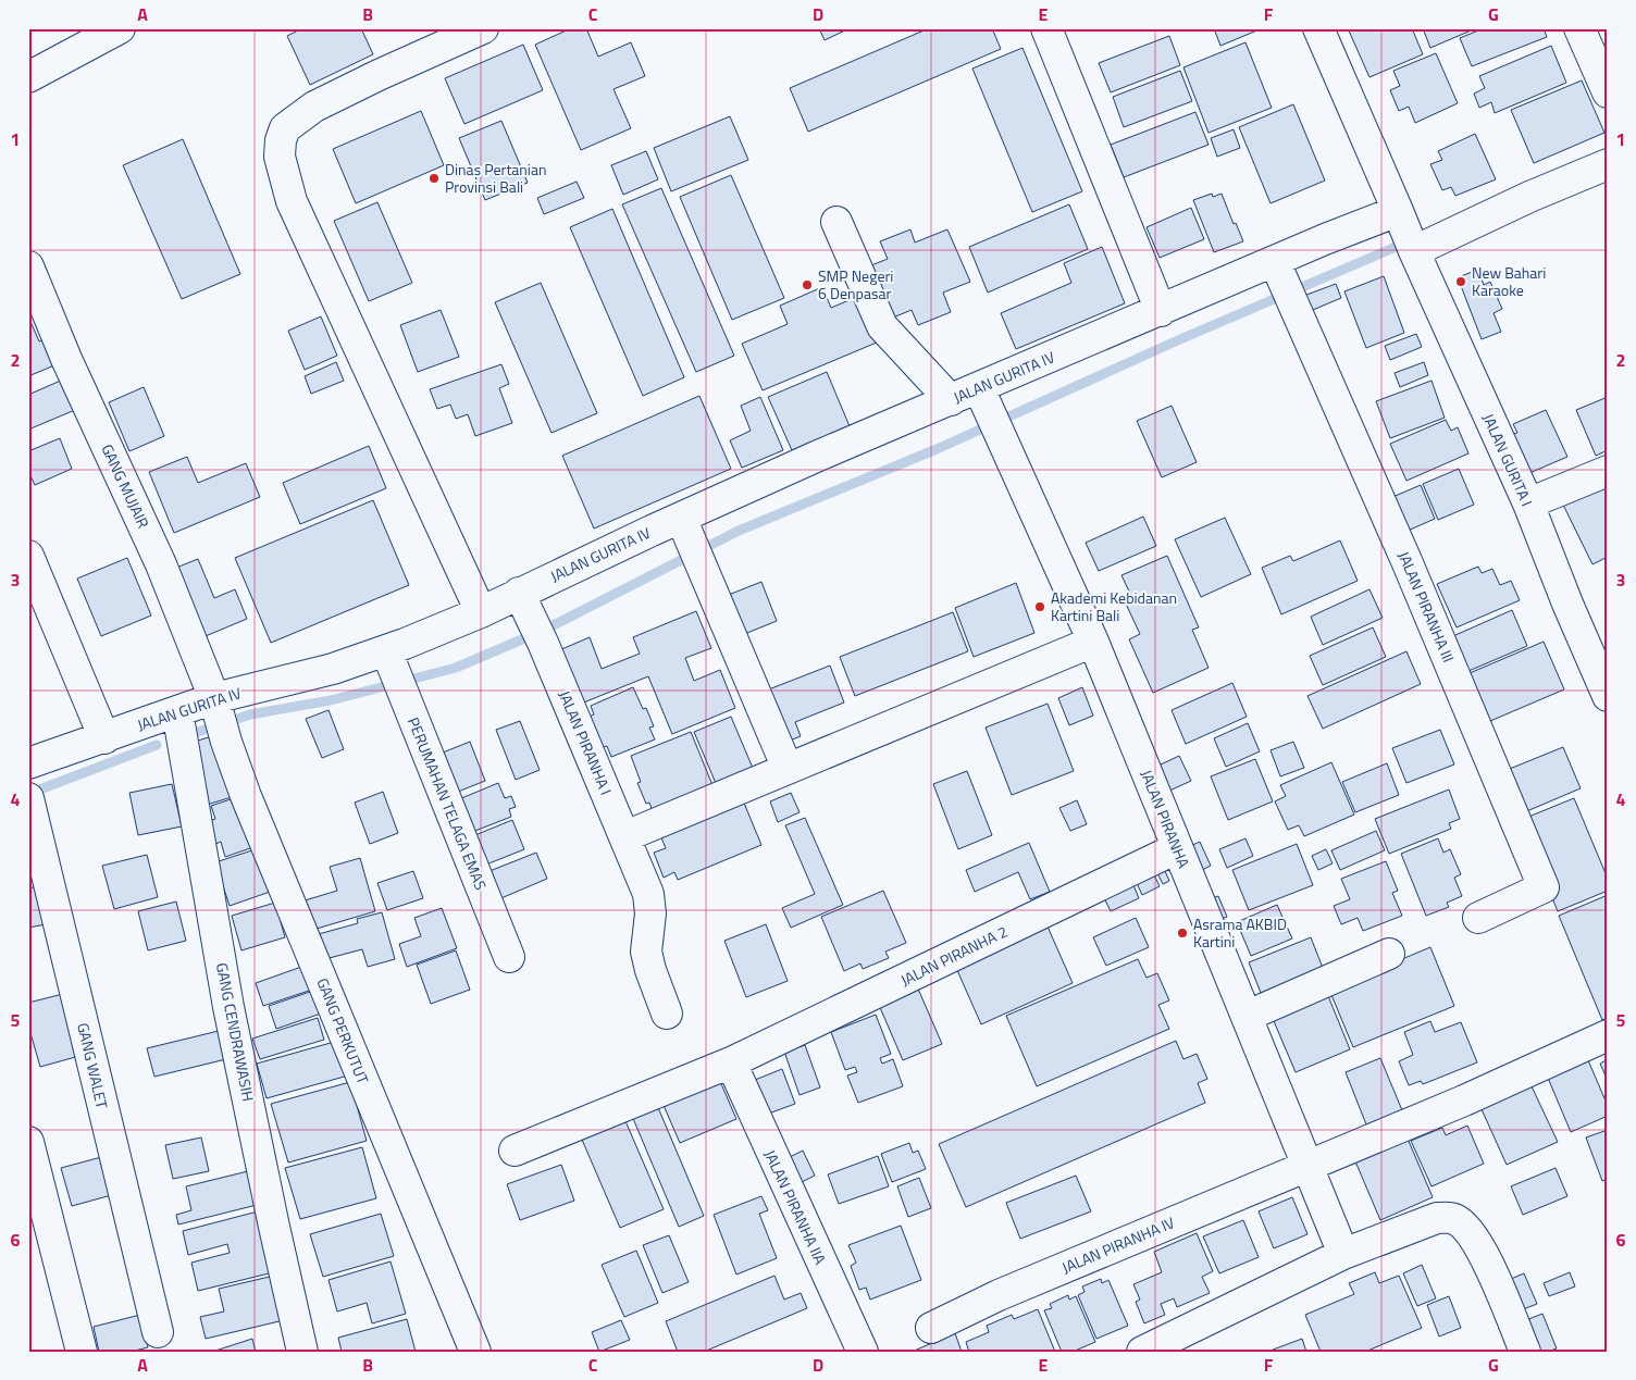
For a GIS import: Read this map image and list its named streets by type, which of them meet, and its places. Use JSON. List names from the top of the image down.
{
  "streets": {
    "street": [
      "JALAN GURITA IV",
      "JALAN GURITA I",
      "GANG MUJAIR",
      "JALAN PIRANHA III",
      "JALAN PIRANHA I",
      "PERUMAHAN TELAGA EMAS",
      "JALAN PIRANHA",
      "JALAN PIRANHA 2",
      "GANG PERKUTUT",
      "GANG CENDRAWASIH",
      "GANG WALET",
      "JALAN PIRANHA IIA",
      "JALAN PIRANHA IV"
    ]
  },
  "crossings": [
    ["JALAN GURITA IV", "JALAN GURITA I"],
    ["JALAN GURITA IV", "GANG MUJAIR"],
    ["JALAN GURITA IV", "JALAN PIRANHA III"],
    ["JALAN GURITA IV", "JALAN PIRANHA I"],
    ["JALAN GURITA IV", "PERUMAHAN TELAGA EMAS"],
    ["JALAN GURITA IV", "JALAN PIRANHA"],
    ["JALAN GURITA IV", "GANG PERKUTUT"],
    ["JALAN GURITA IV", "GANG CENDRAWASIH"],
    ["GANG MUJAIR", "GANG PERKUTUT"],
    ["JALAN PIRANHA", "JALAN PIRANHA 2"],
    ["JALAN PIRANHA", "JALAN PIRANHA IV"],
    ["JALAN PIRANHA 2", "JALAN PIRANHA IIA"]
  ],
  "places": [
    "Dinas Pertanian Provinsi Bali",
    "New Bahari Karaoke",
    "SMP Negeri 6 Denpasar",
    "Akademi Kebidanan Kartini Bali",
    "Asrama AKBID Kartini"
  ],
  "grid": {
    "columns": [
      "A",
      "B",
      "C",
      "D",
      "E",
      "F",
      "G"
    ],
    "rows": [
      "1",
      "2",
      "3",
      "4",
      "5",
      "6"
    ]
  }
}
